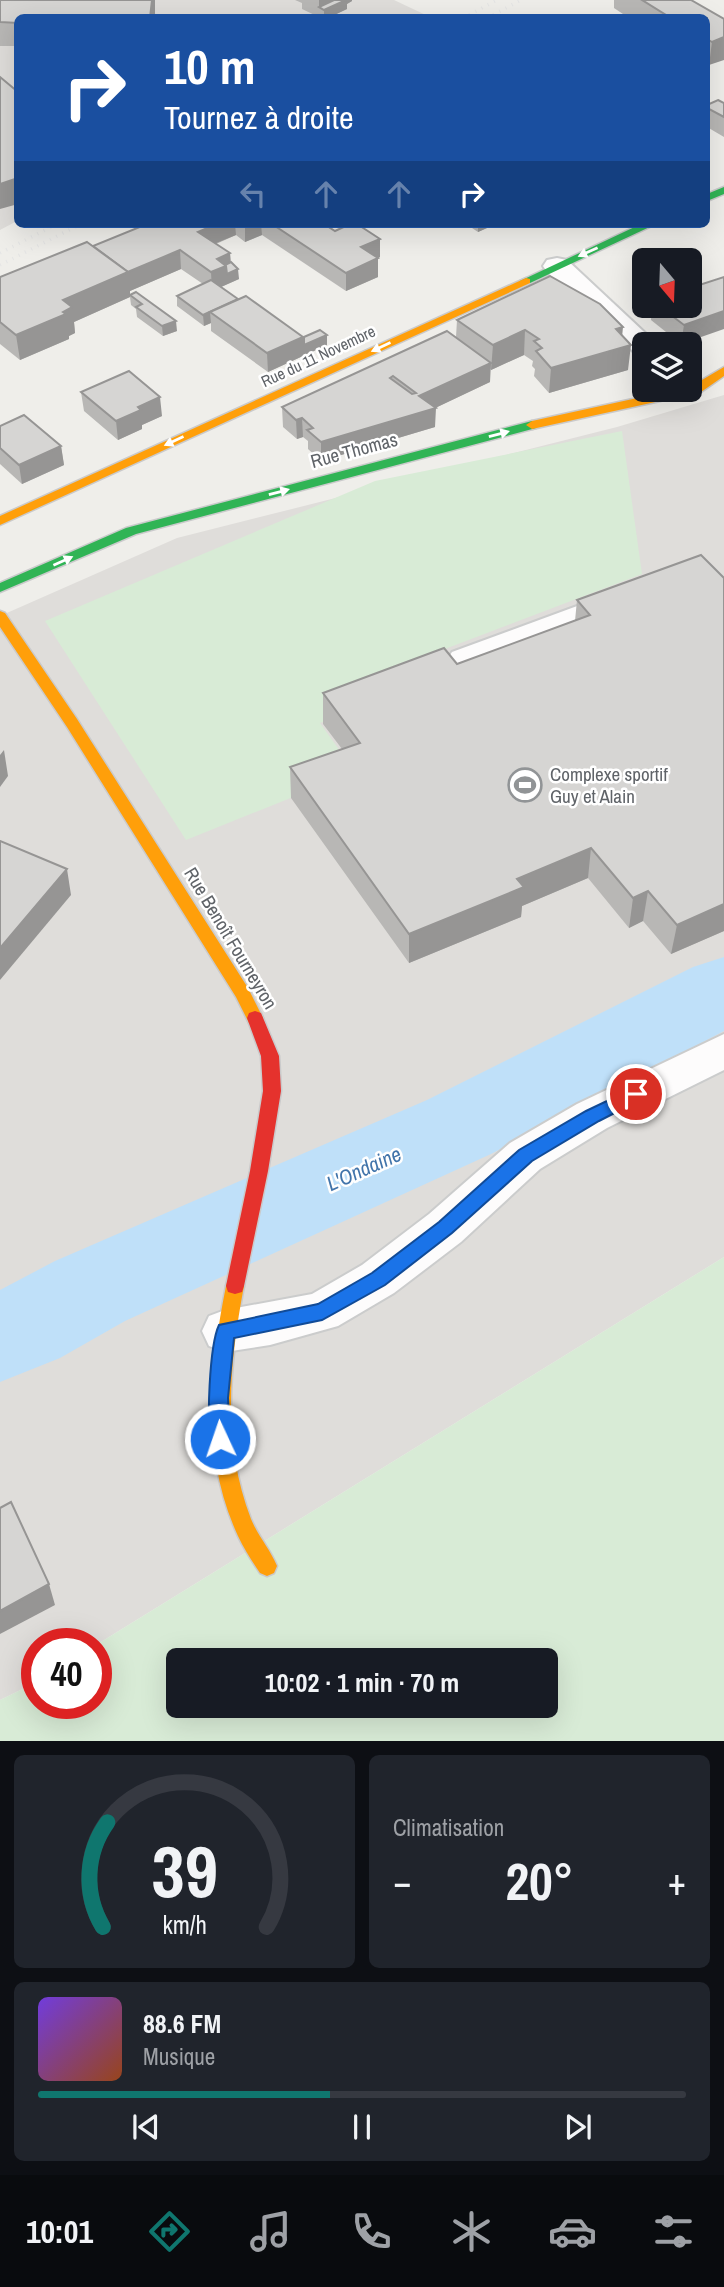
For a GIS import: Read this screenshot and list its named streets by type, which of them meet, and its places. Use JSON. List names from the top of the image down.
{
  "streets": {
    "main road": ["Rue du 11 Novembre", "Rue Thomas", "Rue Benoît Fourneyron"]
  },
  "one_way": ["Rue du 11 Novembre", "Rue Thomas"],
  "water": ["L'Ondaine"],
  "places": {
    "sports": ["Complexe sportif Guy et Alain"]
  },
  "north": "bottom",
  "page": {
    "turn": ["10 m", "Tournez à droite"],
    "limit": "40",
    "trip": "10:02 · 1 min · 70 m",
    "tile": "Climatisation",
    "heat": ["−", "20°", "+"],
    "song": ["88.6 FM", "Musique"],
    "tabs": "10:01",
    "gauge": ["39", "km/h"]
  }
}
